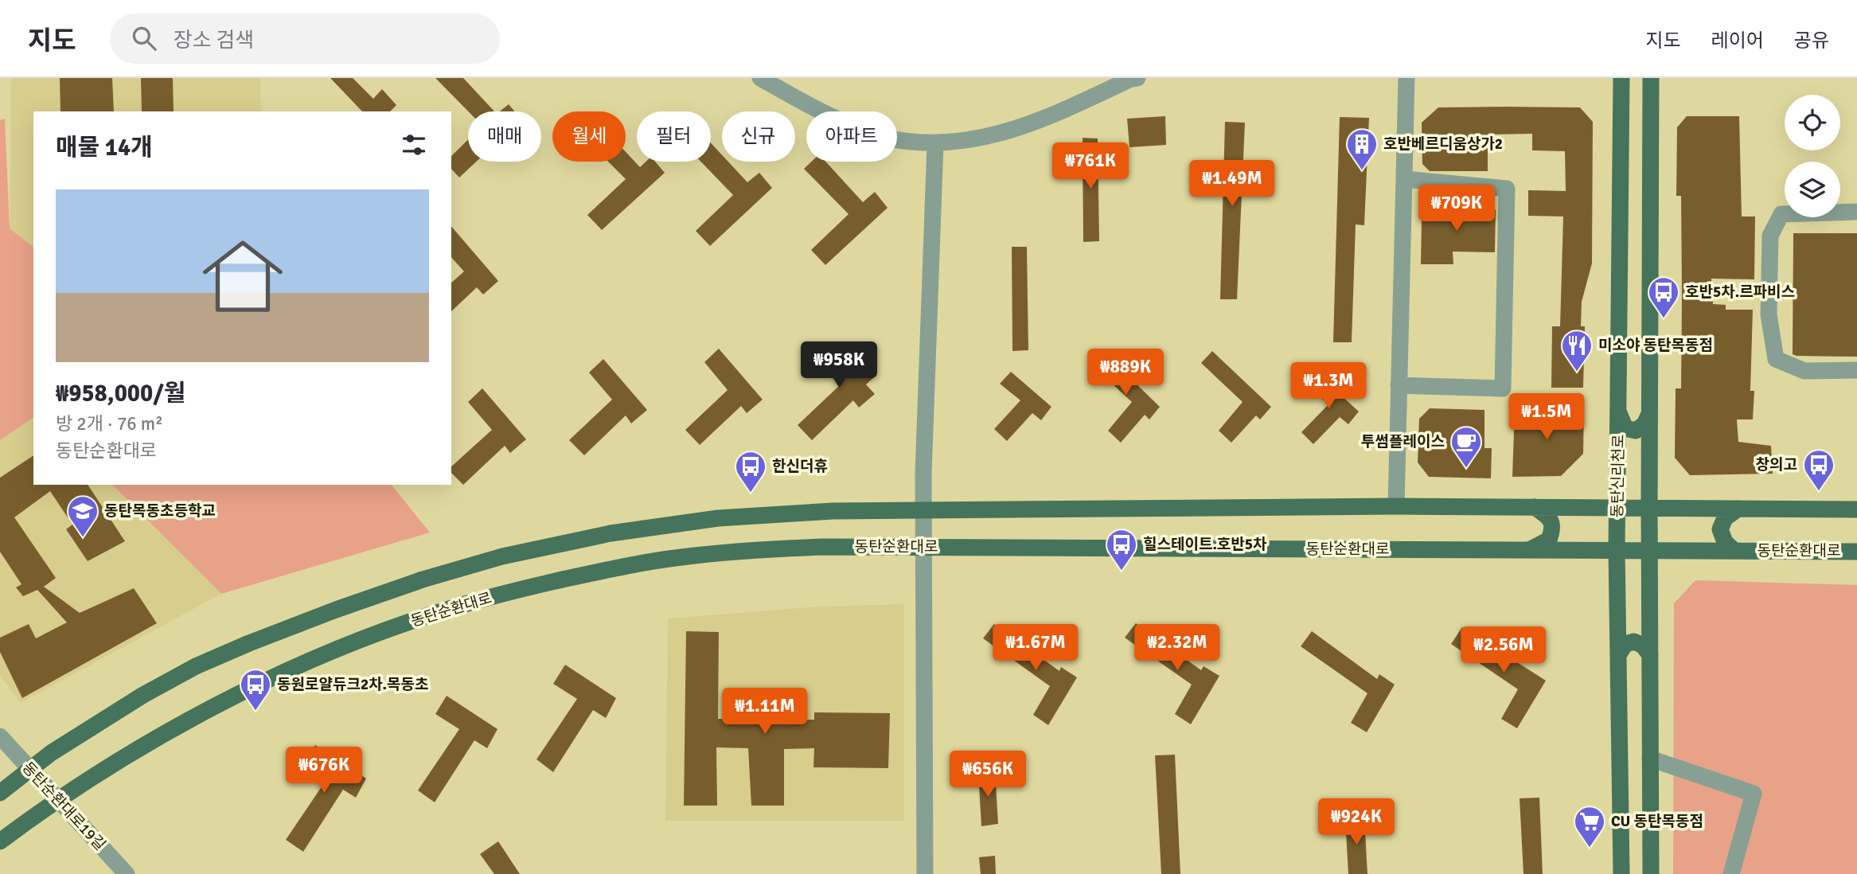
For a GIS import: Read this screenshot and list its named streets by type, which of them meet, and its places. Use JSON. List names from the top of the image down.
{
  "streets": {
    "main road": ["동탄신리천로", "동탄순환대로"],
    "street": ["동탄순환대로19길"]
  },
  "crossings": [
    ["동탄신리천로", "동탄순환대로"],
    ["동탄순환대로", "동탄순환대로19길"]
  ],
  "places": {
    "building": ["호반베르디움상가2"],
    "bus stop": [
      "호반5차.르파비스",
      "창의고",
      "한신더휴",
      "힐스테이트.호반5차",
      "동원로얄듀크2차.목동초"
    ],
    "restaurant": ["미소야 동탄목동점"],
    "cafe": ["투썸플레이스"],
    "school or university": ["동탄목동초등학교"],
    "supermarket": ["CU 동탄목동점"]
  },
  "page": {
    "header": "지도",
    "search": "장소 검색",
    "nav": ["지도", "레이어", "공유"],
    "chip": [
      "매매",
      "월세",
      "필터",
      "신규",
      "아파트"
    ],
    "heading": "매물 14개",
    "price": [
      "₩761K",
      "₩1.49M",
      "₩709K",
      "₩958K",
      "₩889K",
      "₩1.3M",
      "₩1.5M",
      "₩1.67M",
      "₩2.32M",
      "₩2.56M",
      "₩1.11M",
      "₩676K",
      "₩656K",
      "₩924K"
    ],
    "list": [
      {
        "name": "₩958,000/월",
        "note": "방 2개 · 76 m² · 동탄순환대로"
      }
    ]
  }
}
